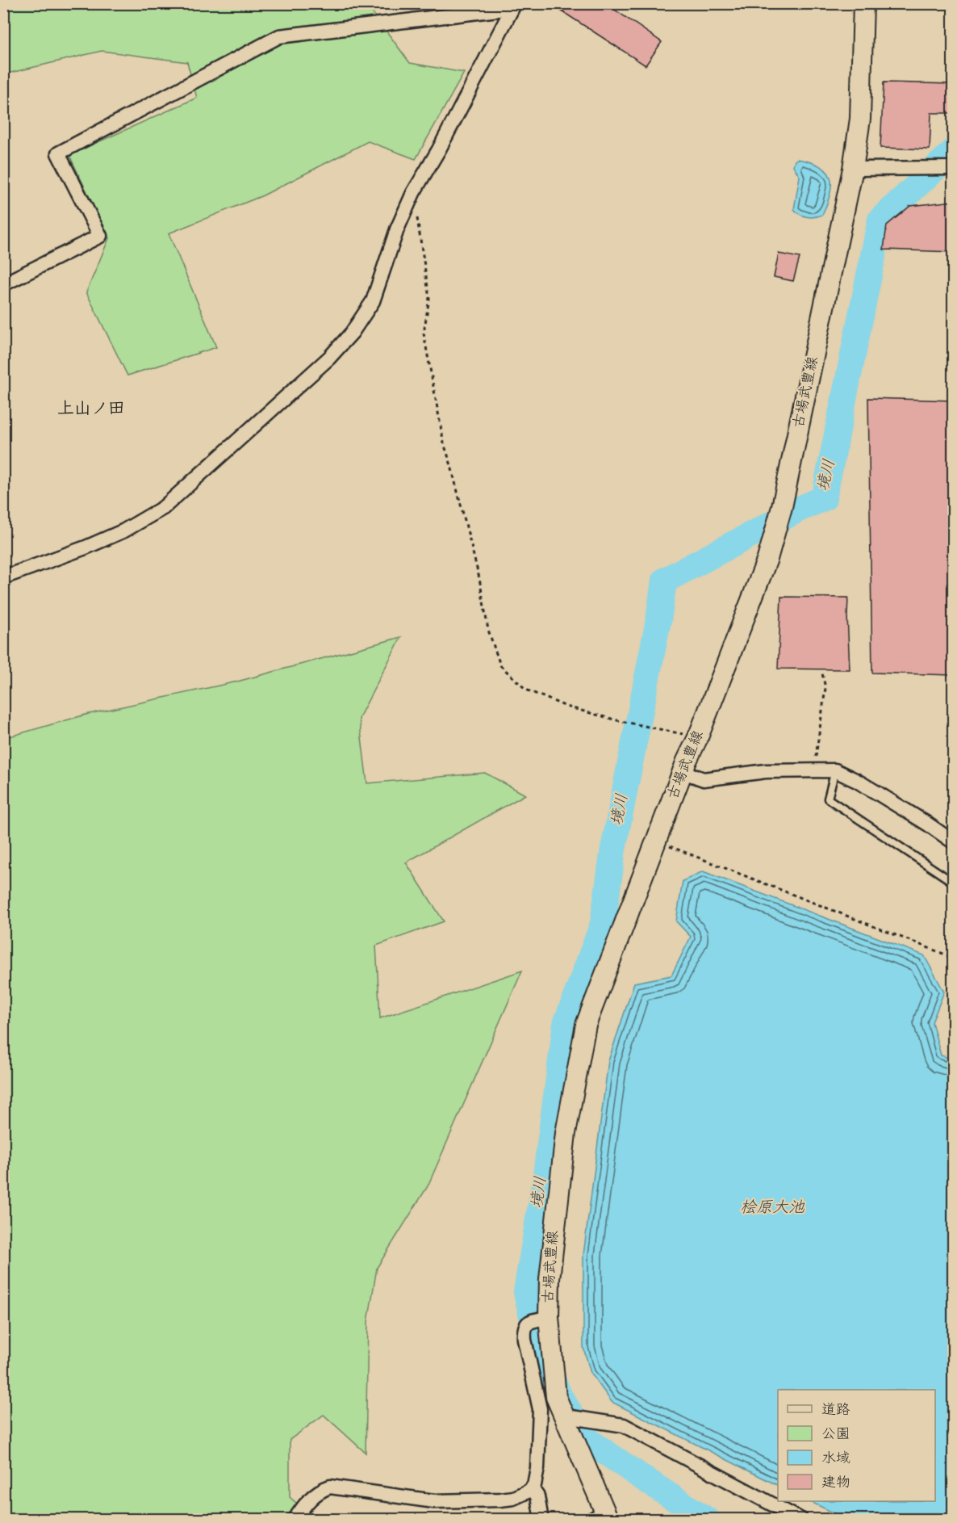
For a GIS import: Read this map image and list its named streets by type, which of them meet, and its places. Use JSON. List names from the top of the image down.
{
  "streets": {
    "main road": ["古場武豊線"]
  },
  "districts": ["上山ノ田"],
  "water": ["境川", "桧原大池"],
  "legend": [
    "道路",
    "公園",
    "水域",
    "建物"
  ]
}
